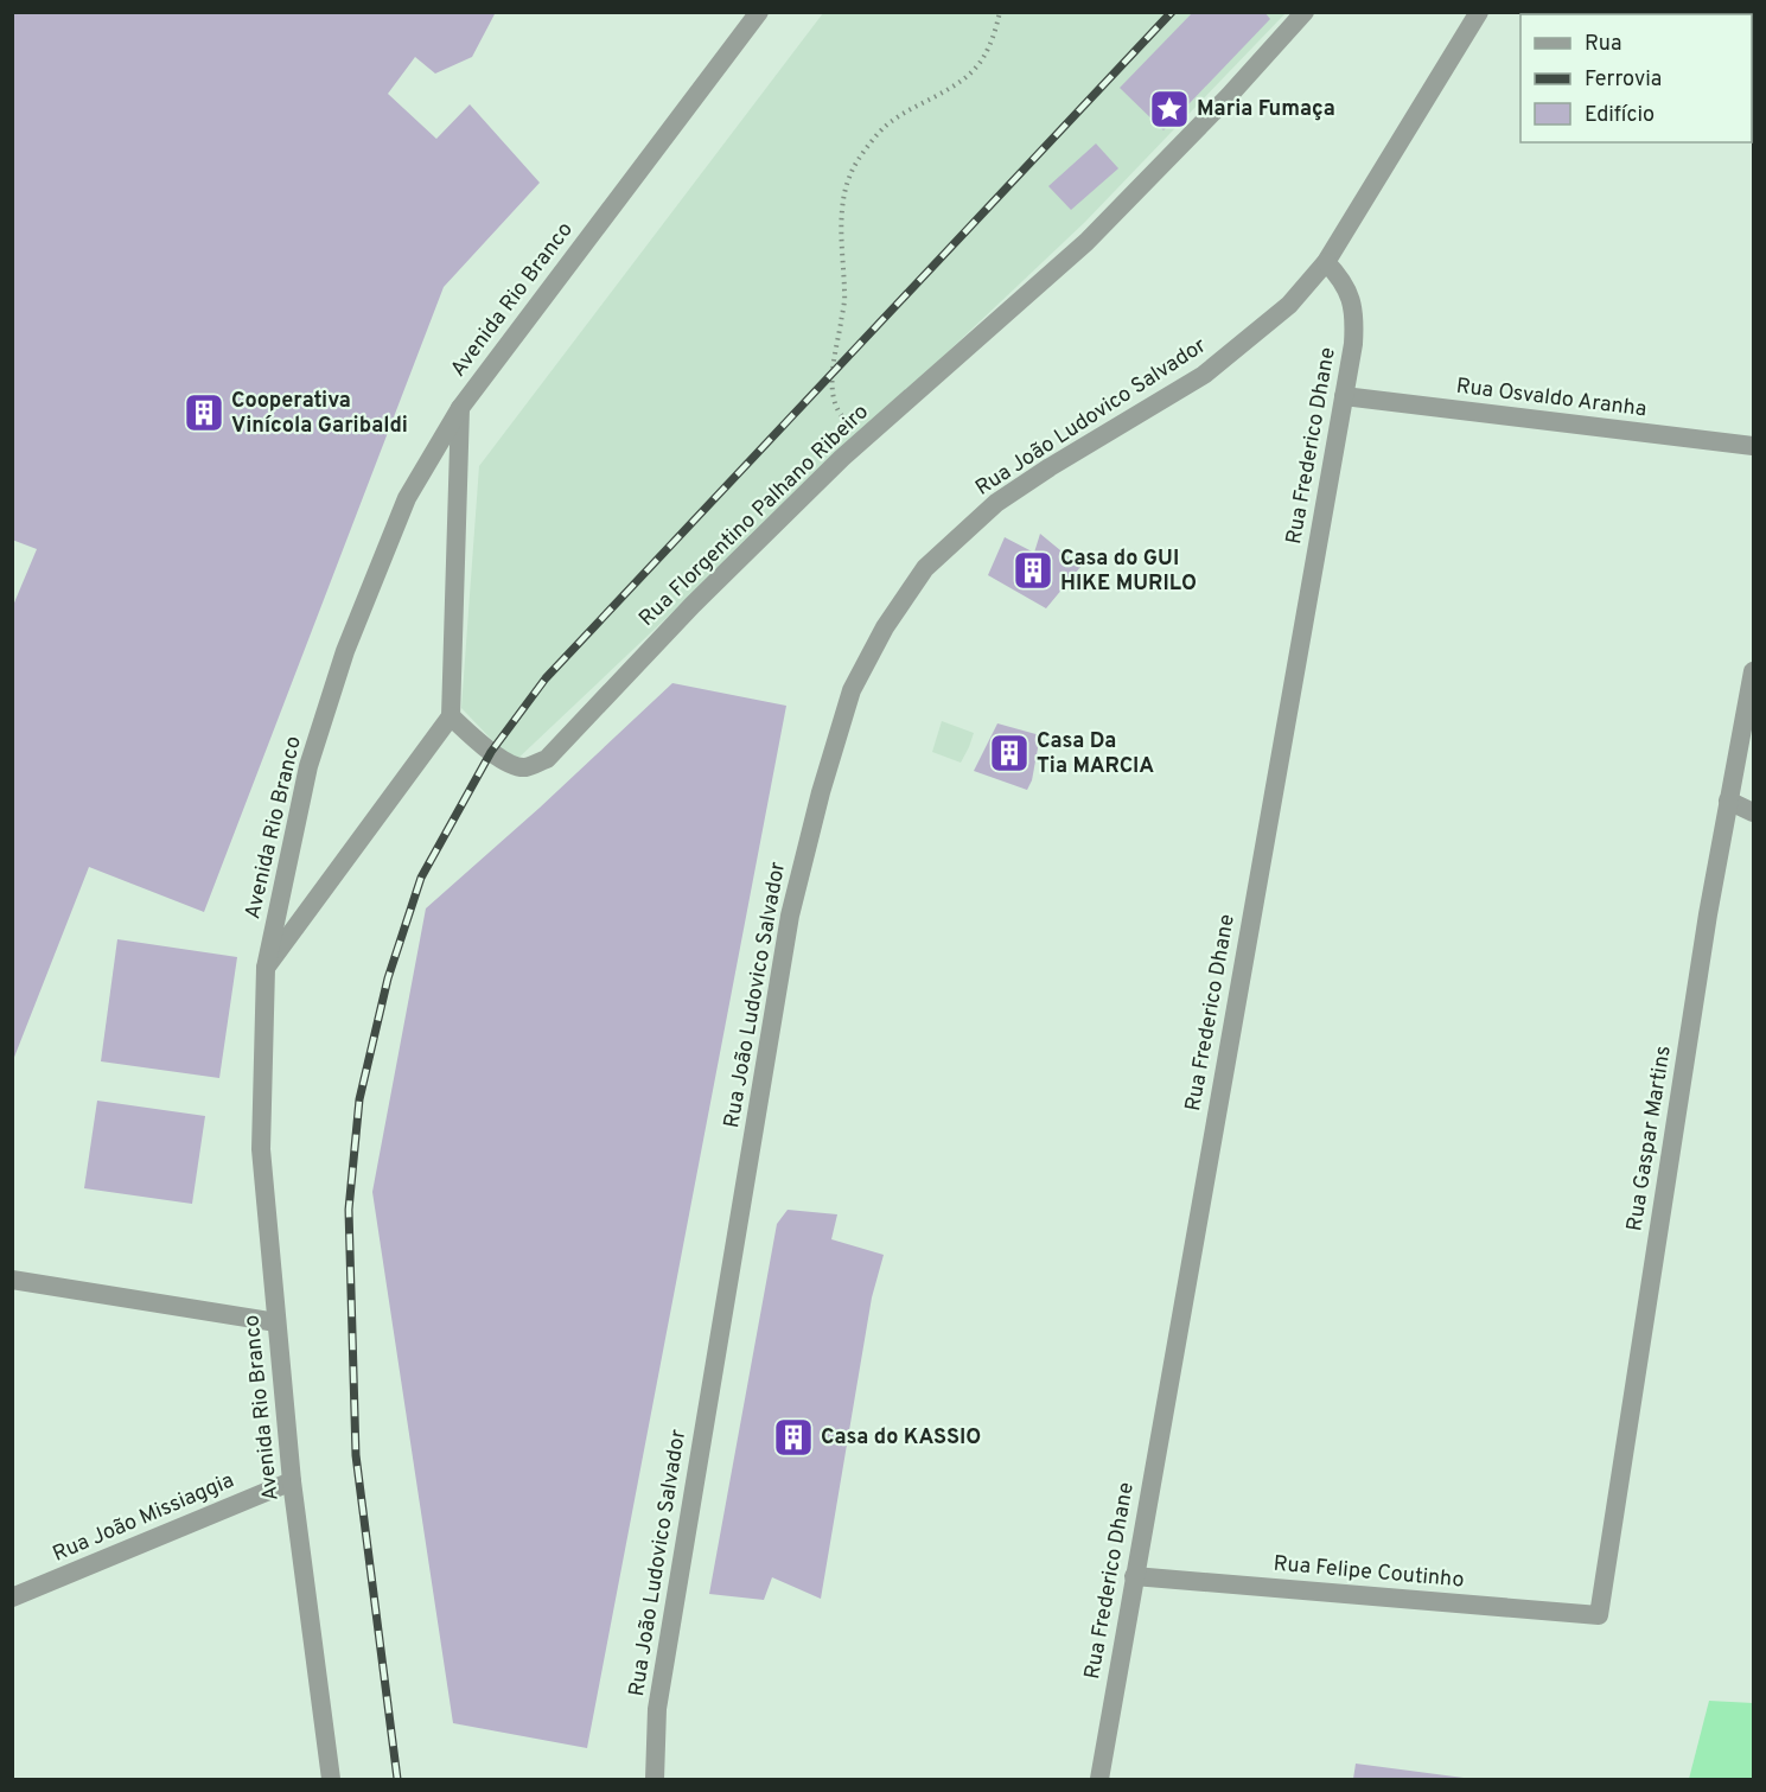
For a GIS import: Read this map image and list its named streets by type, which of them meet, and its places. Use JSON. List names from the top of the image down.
{
  "streets": {
    "street": [
      "Avenida Rio Branco",
      "Rua Osvaldo Aranha",
      "Rua João Ludovico Salvador",
      "Rua Frederico Dhane",
      "Rua Florgentino Palhano Ribeiro",
      "Rua Gaspar Martins",
      "Rua João Missiaggia",
      "Rua Felipe Coutinho"
    ]
  },
  "crossings": [
    ["Avenida Rio Branco", "Rua João Missiaggia"],
    ["Rua Osvaldo Aranha", "Rua Frederico Dhane"],
    ["Rua João Ludovico Salvador", "Rua Frederico Dhane"],
    ["Rua Frederico Dhane", "Rua Felipe Coutinho"],
    ["Rua Gaspar Martins", "Rua Felipe Coutinho"]
  ],
  "places": {
    "place": ["Maria Fumaça"],
    "building": [
      "Cooperativa Vinícola Garibaldi",
      "Casa do GUI HIKE MURILO",
      "Casa Da Tia MARCIA",
      "Casa do KASSIO"
    ]
  },
  "legend": ["Rua", "Ferrovia", "Edifício"]
}
